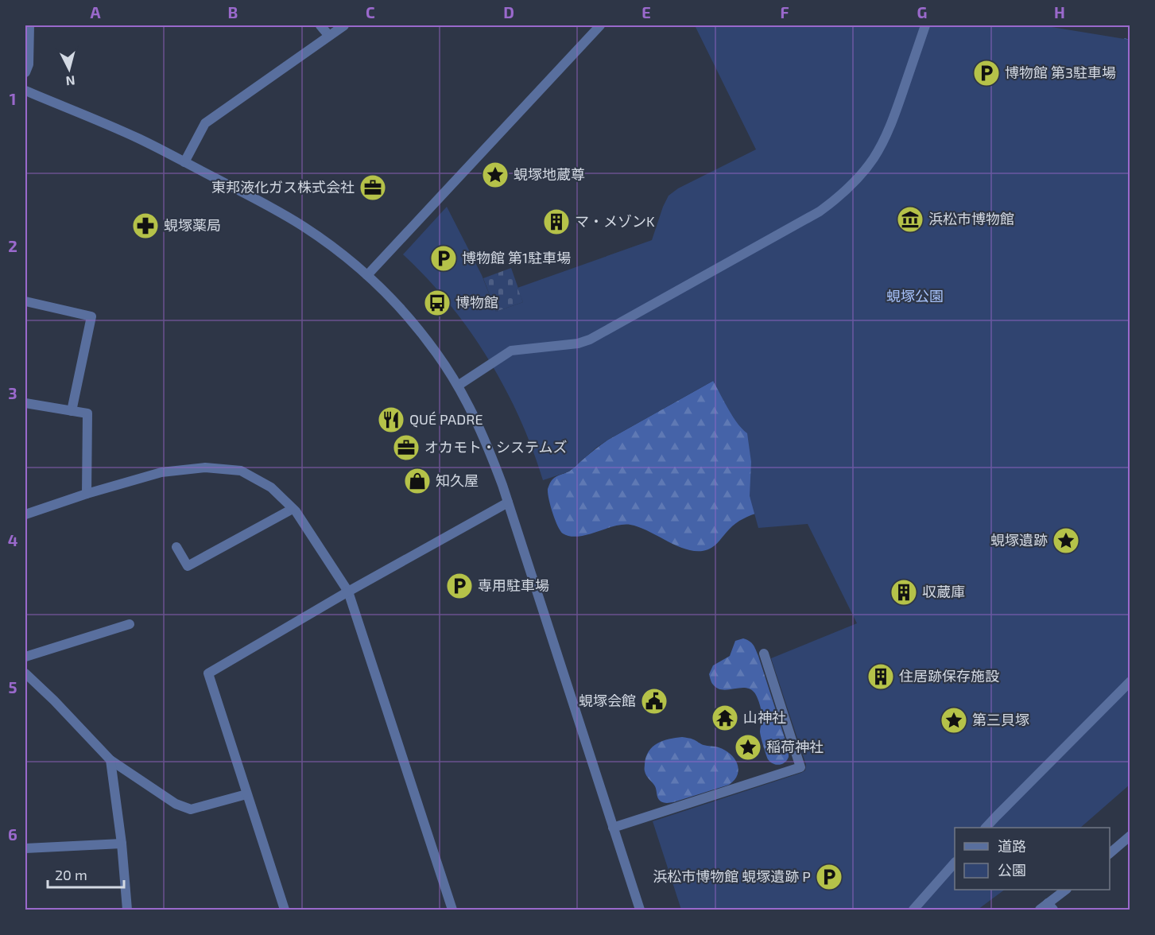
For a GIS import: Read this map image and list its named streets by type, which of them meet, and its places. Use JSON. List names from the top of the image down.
{
  "parks": ["蜆塚公園"],
  "places": {
    "parking": [
      "博物館 第3駐車場",
      "博物館 第1駐車場",
      "専用駐車場",
      "浜松市博物館 蜆塚遺跡 P"
    ],
    "place": [
      "蜆塚地蔵尊",
      "蜆塚遺跡",
      "第三貝塚",
      "稲荷神社"
    ],
    "office": ["東邦液化ガス株式会社", "オカモト・システムズ"],
    "museum": ["浜松市博物館"],
    "building": ["マ・メゾンK", "収蔵庫", "住居跡保存施設"],
    "pharmacy": ["蜆塚薬局"],
    "bus stop": ["博物館"],
    "restaurant": ["QUÉ PADRE"],
    "shop": ["知久屋"],
    "public building": ["蜆塚会館"],
    "temple": ["山神社"]
  },
  "legend": ["道路", "公園"],
  "scale_bar": "20 m",
  "north": "bottom",
  "grid": {
    "columns": [
      "A",
      "B",
      "C",
      "D",
      "E",
      "F",
      "G",
      "H"
    ],
    "rows": [
      "1",
      "2",
      "3",
      "4",
      "5",
      "6"
    ]
  }
}
